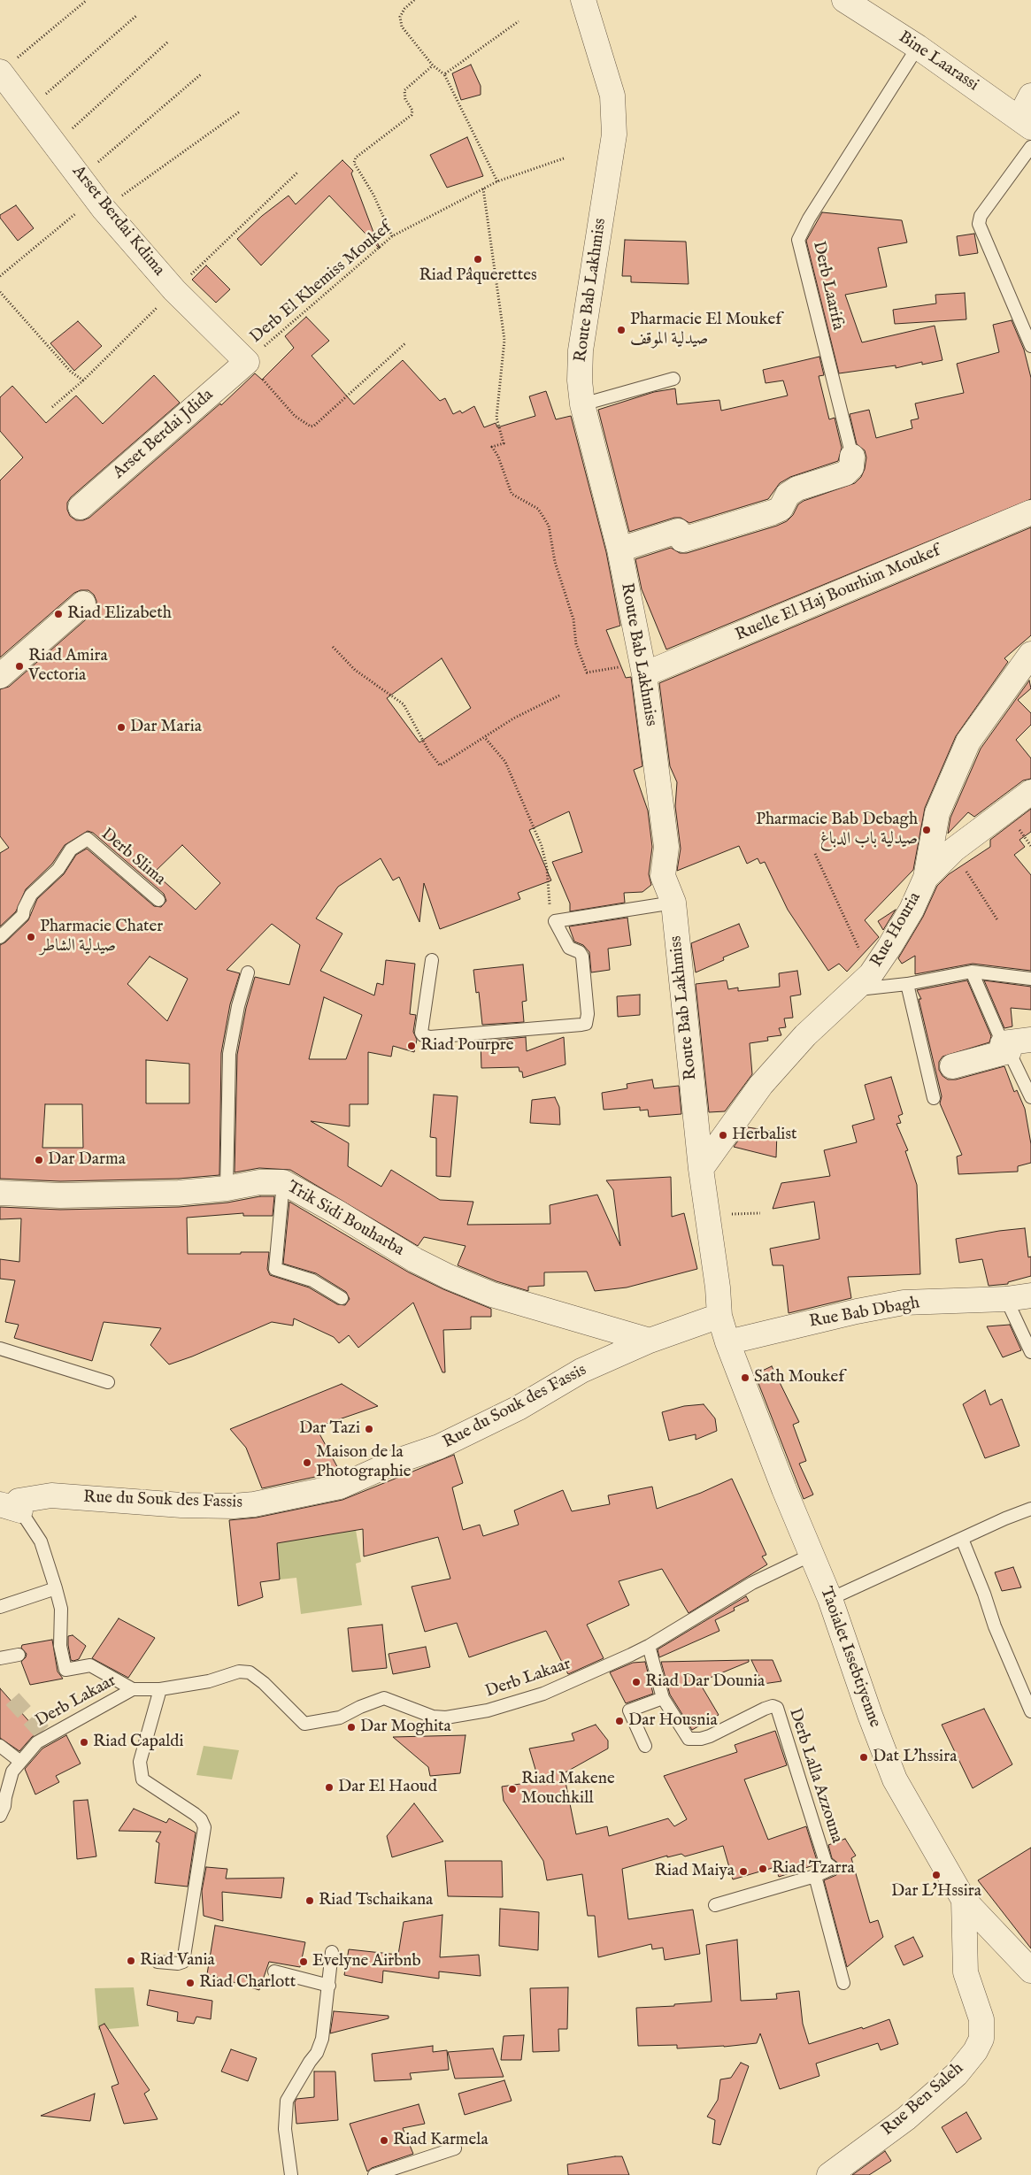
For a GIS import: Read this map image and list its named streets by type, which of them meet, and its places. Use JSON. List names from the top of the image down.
{
  "streets": {
    "street": [
      "Bine Laarassi",
      "Arset Berdai Kdima",
      "Route Bab Lakhmiss",
      "Arset Berdai Jdida",
      "Ruelle El Haj Bourhim Moukef",
      "Rue Houria",
      "Trik Sidi Bouharba",
      "Rue Bab Dbagh",
      "Rue du Souk des Fassis",
      "Taoialet Issebtiyenne",
      "Rue Ben Saleh"
    ],
    "lane": [
      "Derb Laarifa",
      "Derb Slima",
      "Derb Lakaar",
      "Derb Lalla Azzouna"
    ],
    "path": ["Derb El Khemiss Moukef"]
  },
  "crossings": [
    ["Bine Laarassi", "Derb Laarifa"],
    ["Arset Berdai Kdima", "Derb El Khemiss Moukef"],
    ["Arset Berdai Kdima", "Arset Berdai Jdida"],
    ["Derb El Khemiss Moukef", "Arset Berdai Jdida"],
    ["Route Bab Lakhmiss", "Ruelle El Haj Bourhim Moukef"],
    ["Route Bab Lakhmiss", "Rue Houria"],
    ["Route Bab Lakhmiss", "Taoialet Issebtiyenne"],
    ["Trik Sidi Bouharba", "Rue du Souk des Fassis"],
    ["Rue Bab Dbagh", "Taoialet Issebtiyenne"],
    ["Taoialet Issebtiyenne", "Derb Lakaar"],
    ["Taoialet Issebtiyenne", "Rue Ben Saleh"],
    ["Derb Lakaar", "Derb Lalla Azzouna"]
  ],
  "places": [
    "Riad Pâquerettes",
    "Pharmacie El Moukef صيدلية الموقف",
    "Riad Elizabeth",
    "Riad Amira Vectoria",
    "Dar Maria",
    "Pharmacie Bab Debagh صيدلية باب الدباغ",
    "Pharmacie Chater صيدلية الشاطر",
    "Riad Pourpre",
    "Herbalist",
    "Dar Darma",
    "Sath Moukef",
    "Dar Tazi",
    "Maison de la Photographie",
    "Riad Dar Dounia",
    "Dar Housnia",
    "Dar Moghita",
    "Riad Capaldi",
    "Dat L'hssira",
    "Dar El Haoud",
    "Riad Makene Mouchkill",
    "Riad Tzarra",
    "Riad Maiya",
    "Dar L'Hssira",
    "Riad Tschaikana",
    "Riad Vania",
    "Evelyne Airbnb",
    "Riad Charlott",
    "Riad Karmela"
  ]
}
